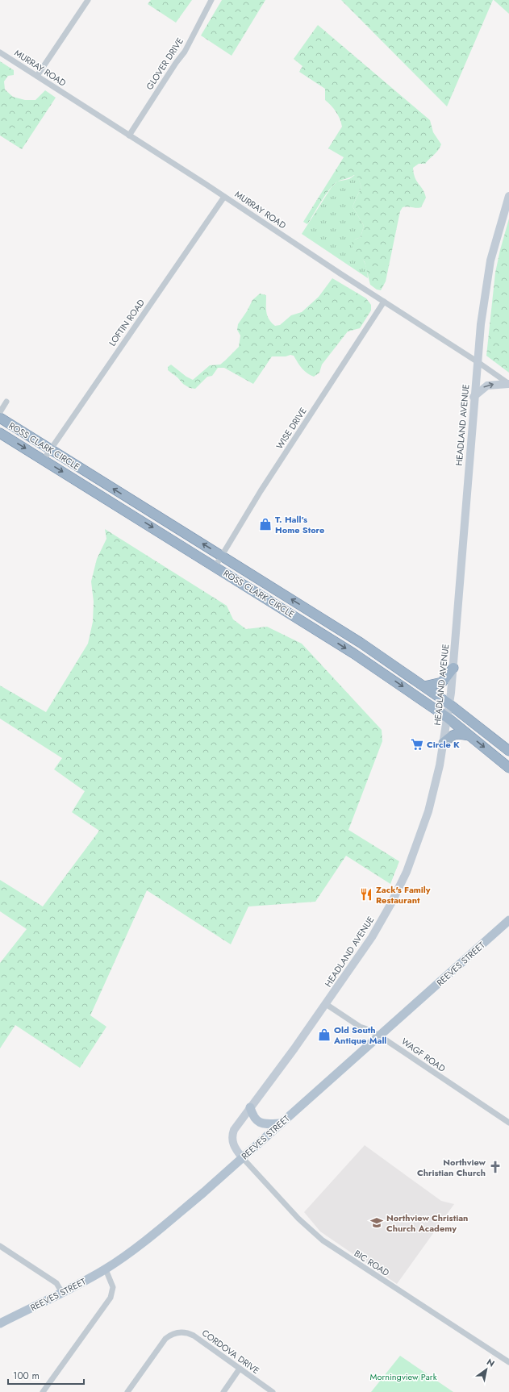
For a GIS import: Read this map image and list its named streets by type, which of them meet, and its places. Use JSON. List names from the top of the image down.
{
  "streets": {
    "highway": ["ROSS CLARK CIRCLE"],
    "main road": ["HEADLAND AVENUE", "REEVES STREET"],
    "street": [
      "GLOVER DRIVE",
      "MURRAY ROAD",
      "LOFTIN ROAD",
      "WISE DRIVE",
      "WAGF ROAD",
      "BIC ROAD",
      "CORDOVA DRIVE"
    ]
  },
  "crossings": [
    ["GLOVER DRIVE", "MURRAY ROAD"],
    ["MURRAY ROAD", "LOFTIN ROAD"],
    ["MURRAY ROAD", "HEADLAND AVENUE"],
    ["MURRAY ROAD", "WISE DRIVE"],
    ["LOFTIN ROAD", "ROSS CLARK CIRCLE"],
    ["HEADLAND AVENUE", "ROSS CLARK CIRCLE"],
    ["HEADLAND AVENUE", "REEVES STREET"],
    ["HEADLAND AVENUE", "WAGF ROAD"],
    ["HEADLAND AVENUE", "BIC ROAD"],
    ["WISE DRIVE", "ROSS CLARK CIRCLE"],
    ["REEVES STREET", "WAGF ROAD"],
    ["REEVES STREET", "BIC ROAD"]
  ],
  "parks": ["Morningview Park"],
  "places": {
    "shop": ["T. Hall’s Home Store", "Old South Antique Mall"],
    "supermarket": ["Circle K"],
    "restaurant": ["Zack's Family Restaurant"],
    "church": ["Northview Christian Church"],
    "school or university": ["Northview Christian Church Academy"]
  },
  "scale_bar": "100 m",
  "north": "top right"
}
